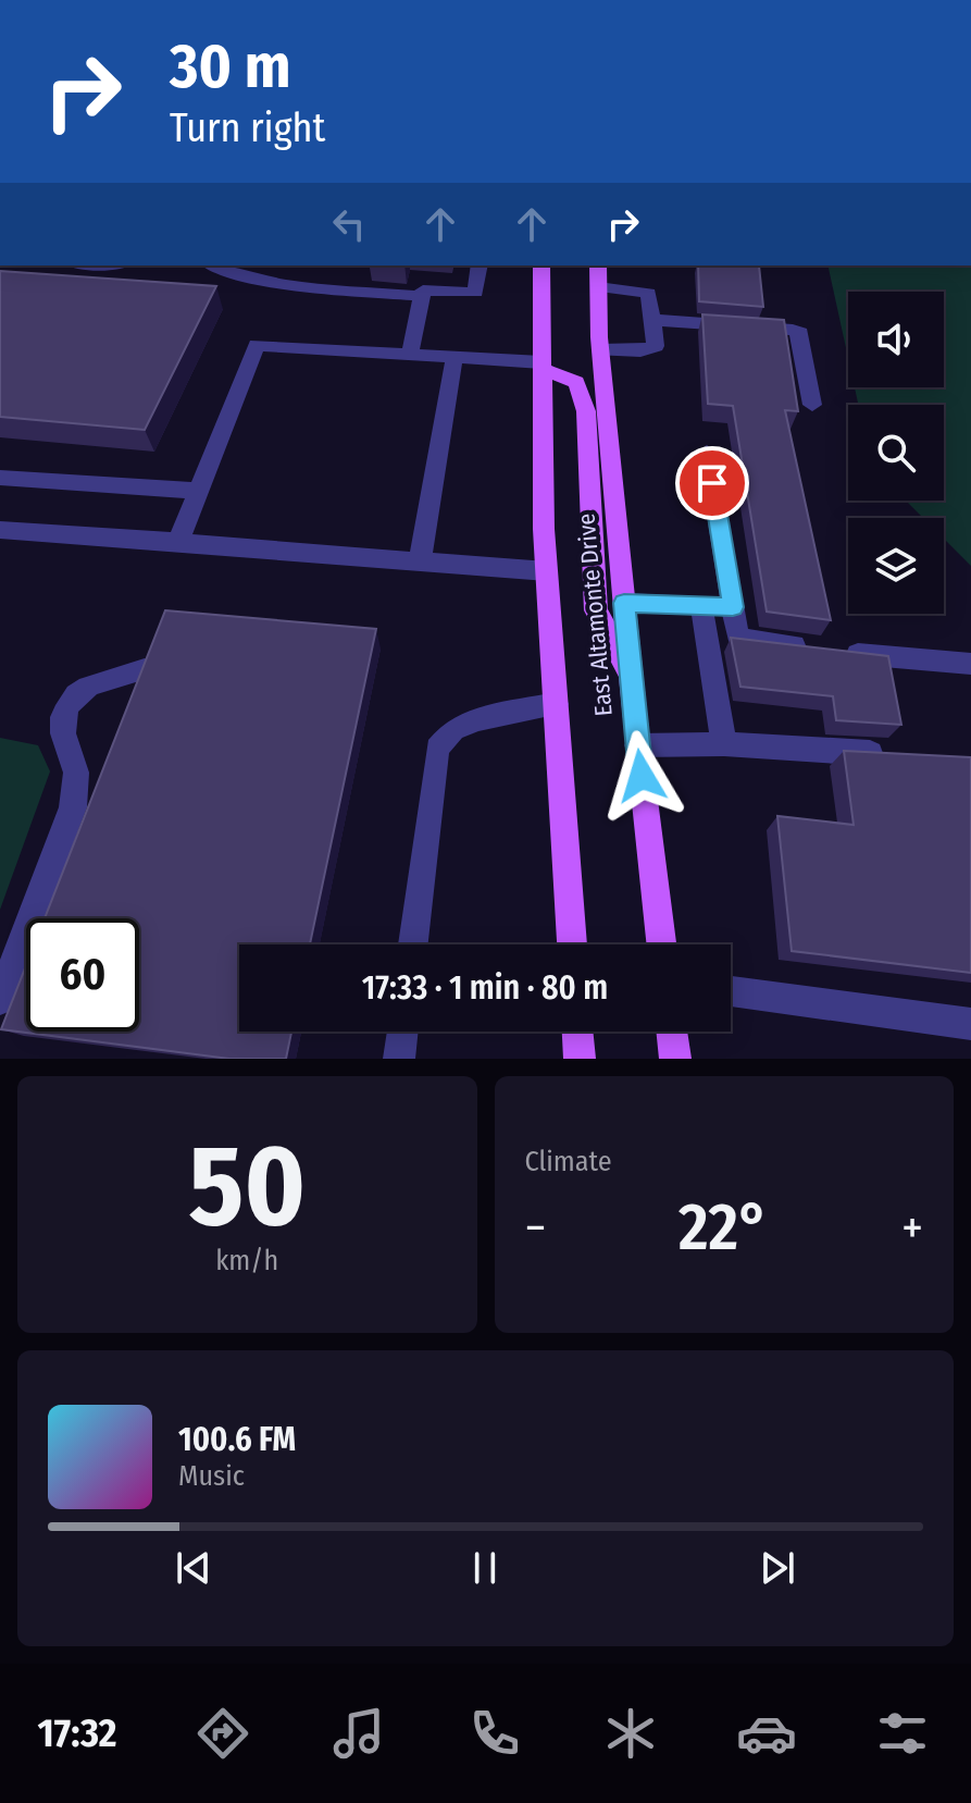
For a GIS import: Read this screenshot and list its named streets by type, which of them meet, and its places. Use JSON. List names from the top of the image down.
{
  "streets": {
    "main road": ["East Altamonte Drive"]
  },
  "page": {
    "turn": ["30 m", "Turn right"],
    "limit": "60",
    "trip": "17:33 · 1 min · 80 m",
    "tile": [
      ["50", "km/h"],
      "Climate"
    ],
    "heat": ["−", "22°", "+"],
    "song": ["100.6 FM", "Music"],
    "tabs": "17:32"
  }
}
